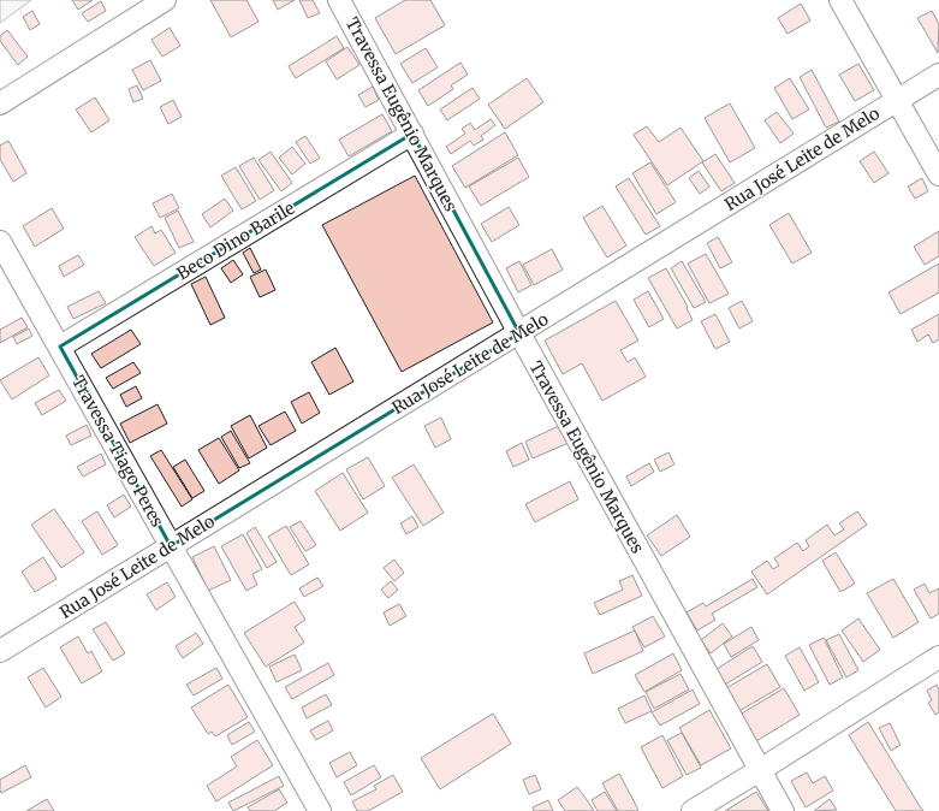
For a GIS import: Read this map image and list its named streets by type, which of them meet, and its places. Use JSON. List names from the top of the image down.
{
  "streets": {
    "street": [
      "Travessa Eugênio Marques",
      "Rua José Leite de Melo",
      "Beco Dino Barile",
      "Travessa Tiago Peres"
    ]
  },
  "crossings": [
    ["Travessa Eugênio Marques", "Rua José Leite de Melo"],
    ["Travessa Eugênio Marques", "Beco Dino Barile"],
    ["Rua José Leite de Melo", "Travessa Tiago Peres"],
    ["Beco Dino Barile", "Travessa Tiago Peres"]
  ]
}
